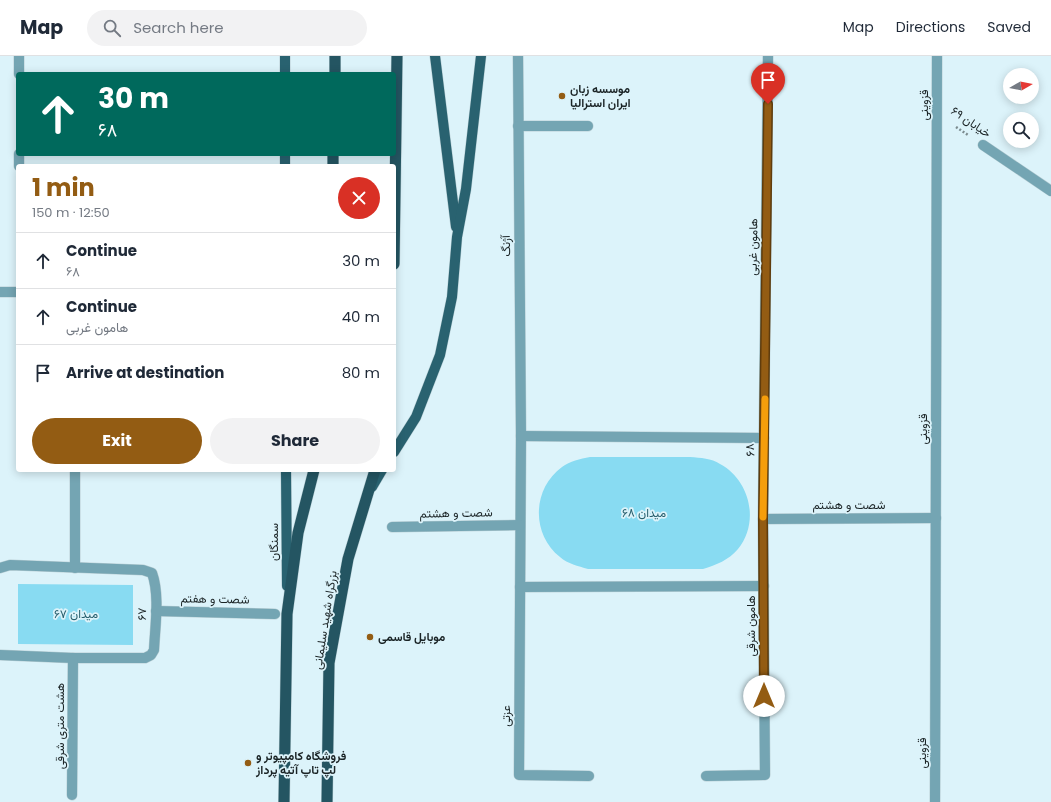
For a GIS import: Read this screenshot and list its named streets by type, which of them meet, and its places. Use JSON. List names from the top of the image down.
{
  "streets": {
    "highway": ["بزرگراه شهید سلیمانی"],
    "main road": ["سمنگان"],
    "street": [
      "قزوینی",
      "خیابان ۶۹",
      "آژنگ",
      "هامون غربی",
      "۶۸",
      "شصت و هشتم",
      "شصت و هفتم",
      "۶۷",
      "هامون شرقی",
      "عزتی",
      "هشت متری شرقی"
    ]
  },
  "crossings": [
    ["قزوینی", "خیابان ۶۹"],
    ["قزوینی", "شصت و هشتم"],
    ["آژنگ", "۶۸"],
    ["هامون غربی", "۶۸"],
    ["۶۸", "شصت و هشتم"],
    ["۶۸", "هامون شرقی"],
    ["شصت و هفتم", "۶۷"],
    ["۶۷", "هشت متری شرقی"]
  ],
  "parks": ["میدان ۶۸", "میدان ۶۷"],
  "places": ["موسسه زبان ایران استرالیا", "موبایل قاسمی", "فروشگاه کامپیوتر و لپ تاپ آتیه پرداز"],
  "north": "right",
  "page": {
    "header": "Map",
    "search": "Search here",
    "nav": ["Map", "Directions", "Saved"],
    "turn": ["30 m", "۶۸"],
    "heading": ["1 min", "150 m · 12:50"],
    "list": [
      {
        "name": "Continue",
        "note": "۶۸",
        "value": "30 m"
      },
      {
        "name": "Continue",
        "note": "هامون غربی",
        "value": "40 m"
      },
      {
        "name": "Arrive at destination",
        "value": "80 m"
      }
    ],
    "buttons": ["Exit", "Share"]
  }
}
